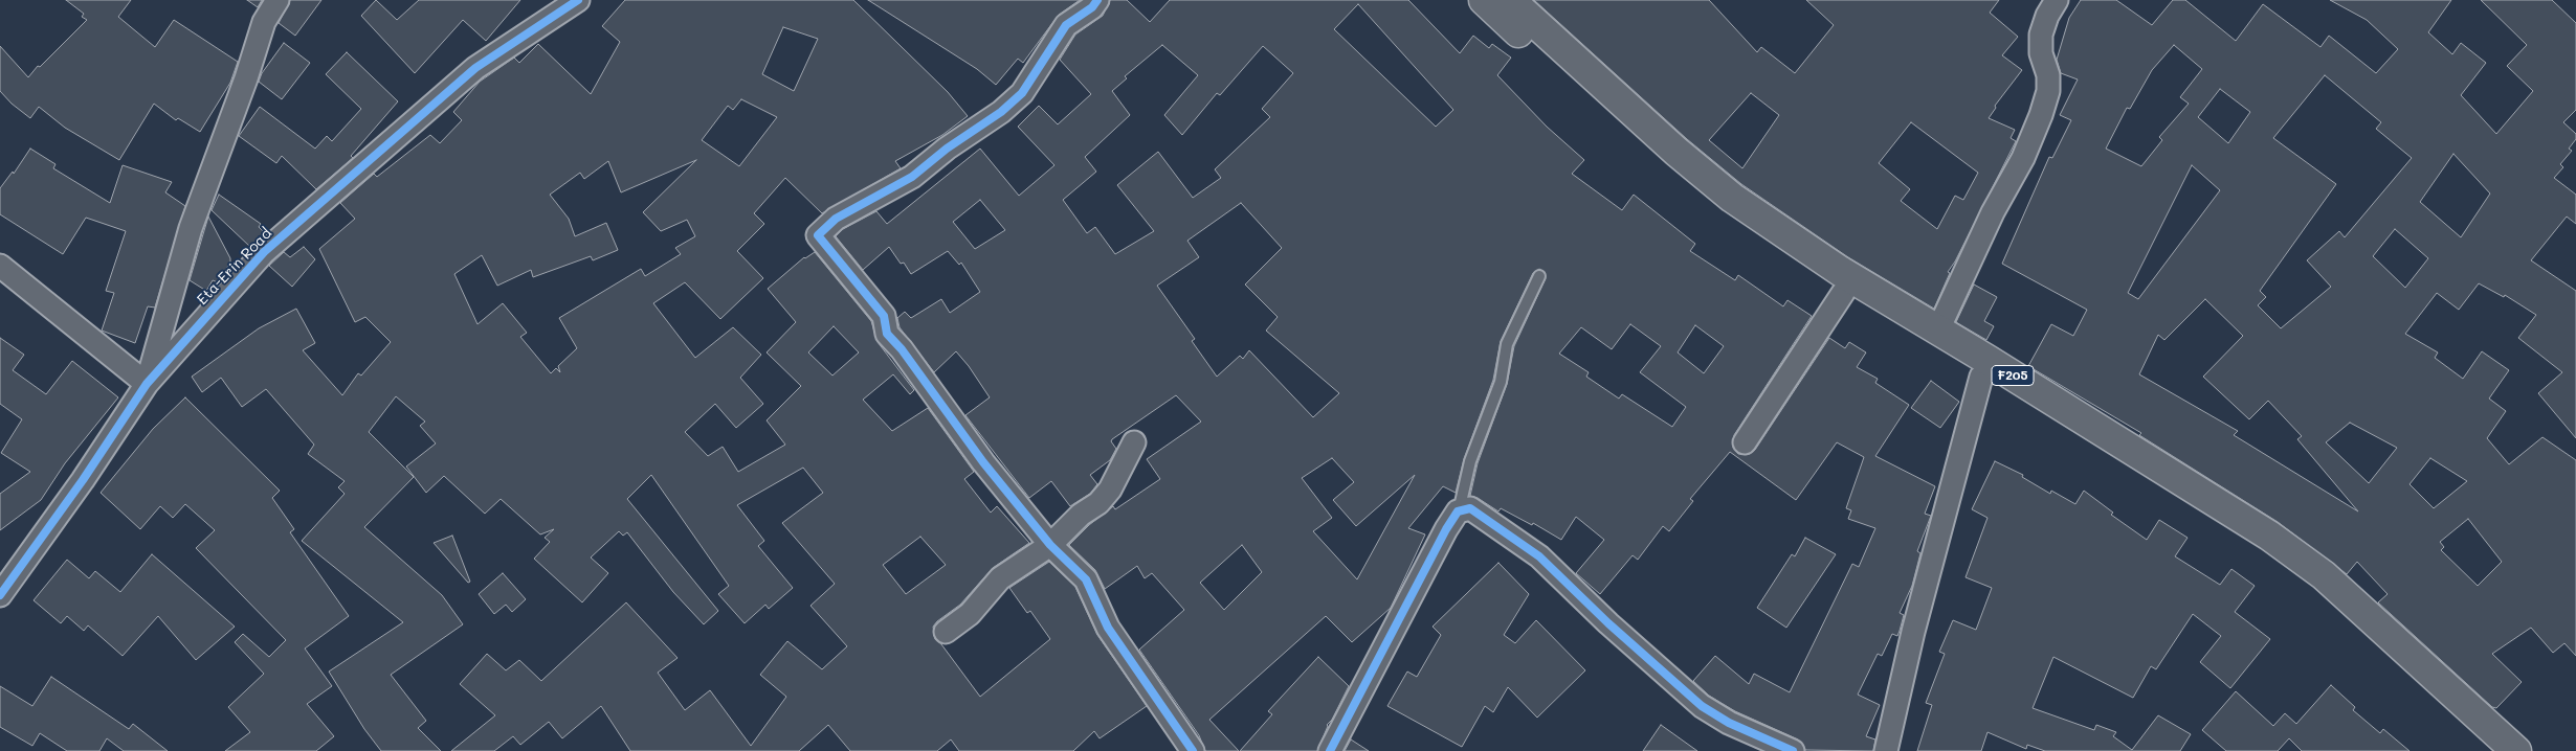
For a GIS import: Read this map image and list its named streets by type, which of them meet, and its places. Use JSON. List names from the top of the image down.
{
  "streets": {
    "main road": ["F205"],
    "street": ["Eta-Erin Road"]
  }
}
